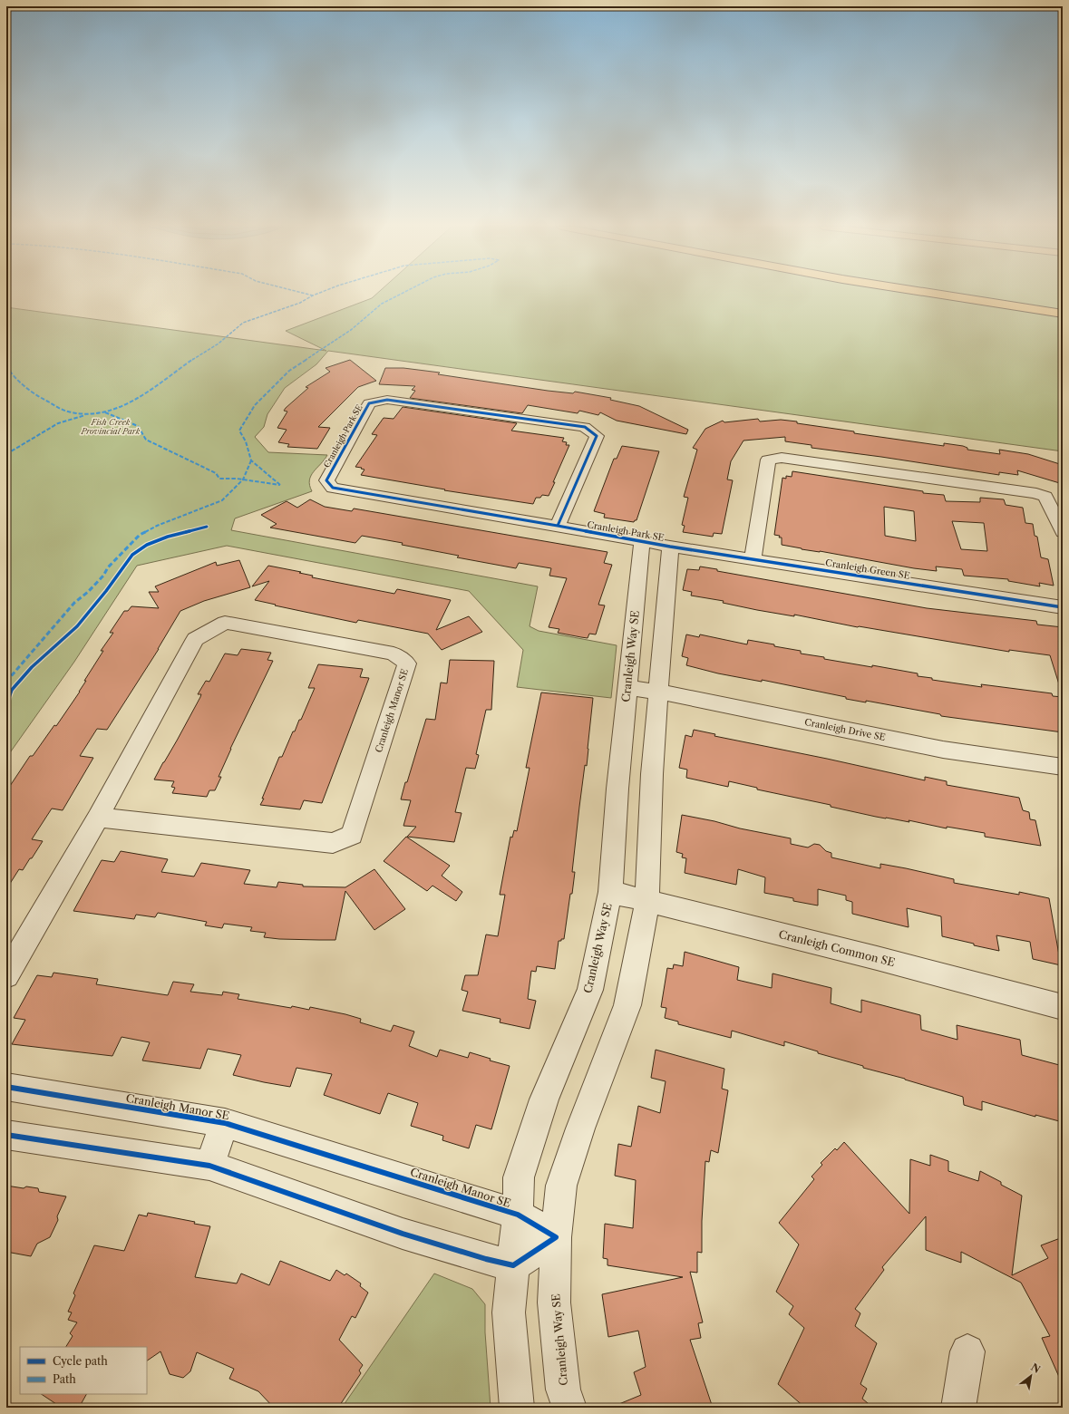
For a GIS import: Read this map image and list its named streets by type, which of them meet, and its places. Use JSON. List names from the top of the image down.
{
  "streets": {
    "street": [
      "Cranleigh Park SE",
      "Cranleigh Green SE",
      "Cranleigh Way SE",
      "Cranleigh Manor SE",
      "Cranleigh Drive SE",
      "Cranleigh Common SE"
    ]
  },
  "crossings": [
    ["Cranleigh Park SE", "Cranleigh Green SE"],
    ["Cranleigh Park SE", "Cranleigh Way SE"],
    ["Cranleigh Green SE", "Cranleigh Way SE"],
    ["Cranleigh Way SE", "Cranleigh Manor SE"],
    ["Cranleigh Way SE", "Cranleigh Drive SE"],
    ["Cranleigh Way SE", "Cranleigh Common SE"]
  ],
  "parks": ["Fish Creek Provincial Park"],
  "legend": ["Cycle path", "Path"],
  "north": "top right"
}
